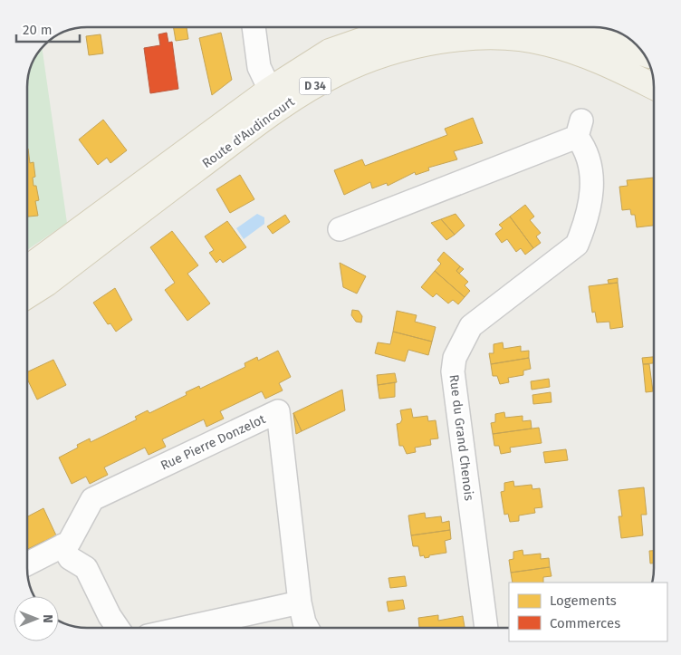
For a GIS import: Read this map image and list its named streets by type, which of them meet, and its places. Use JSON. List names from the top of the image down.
{
  "streets": {
    "main road": ["D 34", "Route d'Audincourt"],
    "street": ["Rue du Grand Chenois", "Rue Pierre Donzelot"]
  },
  "legend": ["Logements", "Commerces"],
  "scale_bar": "20 m",
  "north": "right"
}
